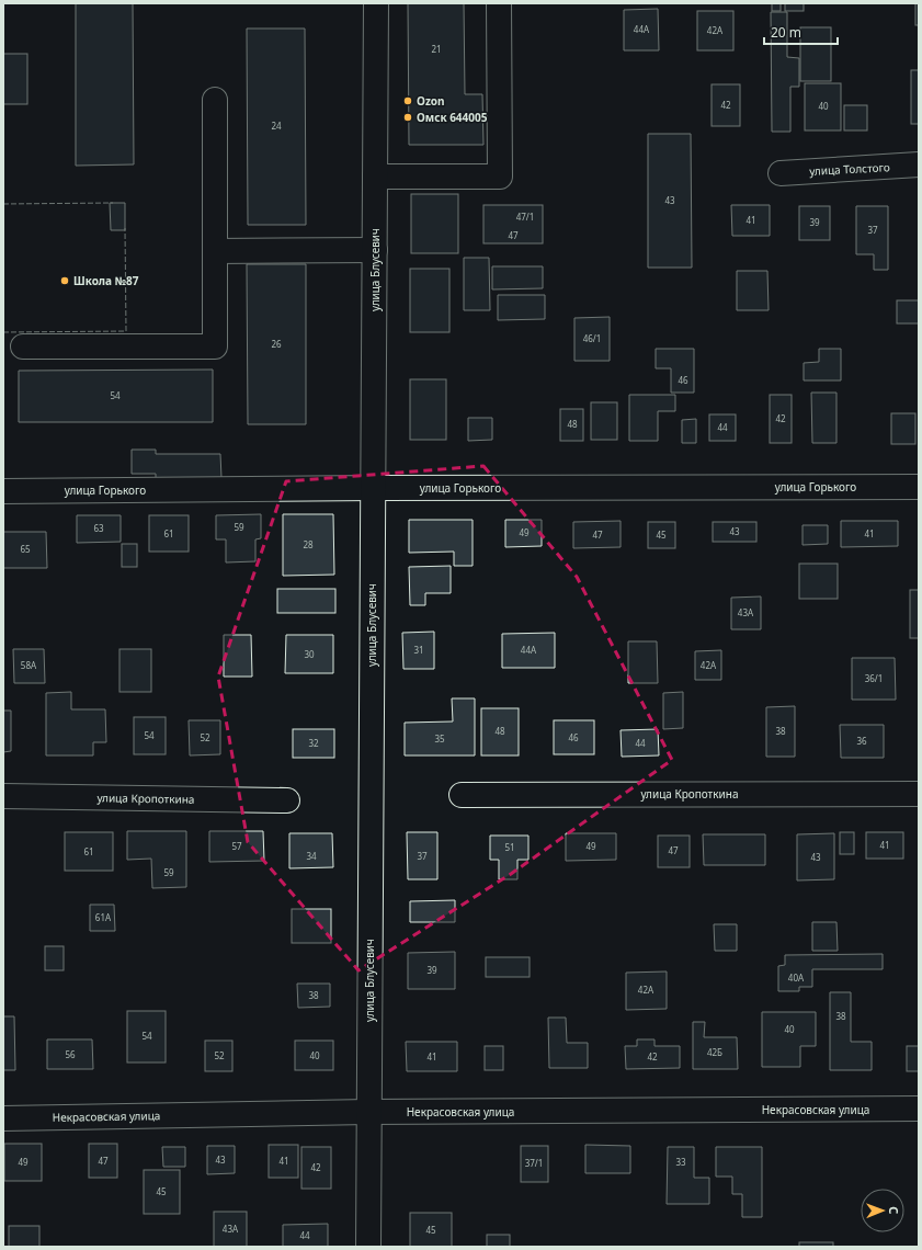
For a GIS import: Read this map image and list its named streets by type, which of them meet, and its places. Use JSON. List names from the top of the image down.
{
  "streets": {
    "street": [
      "улица Толстого",
      "улица Блусевич",
      "улица Горького",
      "улица Кропоткина",
      "Некрасовская улица"
    ]
  },
  "crossings": [
    ["улица Блусевич", "улица Горького"],
    ["улица Блусевич", "Некрасовская улица"]
  ],
  "places": ["Ozon", "Омск 644005", "Школа №87"],
  "house_numbers": [
    "44А",
    "42А",
    "21",
    "42",
    "40",
    "24",
    "43",
    "47/1",
    "41",
    "39",
    "37",
    "47",
    "46/1",
    "26",
    "46",
    "54",
    "42",
    "48",
    "44",
    "59",
    "63",
    "43",
    "49",
    "61",
    "41",
    "47",
    "45",
    "28",
    "65",
    "43А",
    "31",
    "44А",
    "30",
    "58А",
    "42А",
    "36/1",
    "48",
    "38",
    "54",
    "52",
    "46",
    "35",
    "36",
    "32",
    "44",
    "41",
    "57",
    "49",
    "51",
    "47",
    "61",
    "34",
    "37",
    "43",
    "59",
    "61А",
    "39",
    "40А",
    "42А",
    "38",
    "38",
    "40",
    "54",
    "42Б",
    "56",
    "52",
    "40",
    "41",
    "42",
    "43",
    "47",
    "41",
    "49",
    "33",
    "37/1",
    "42",
    "45",
    "43А",
    "45",
    "44"
  ],
  "scale_bar": "20 m",
  "north": "right"
}
